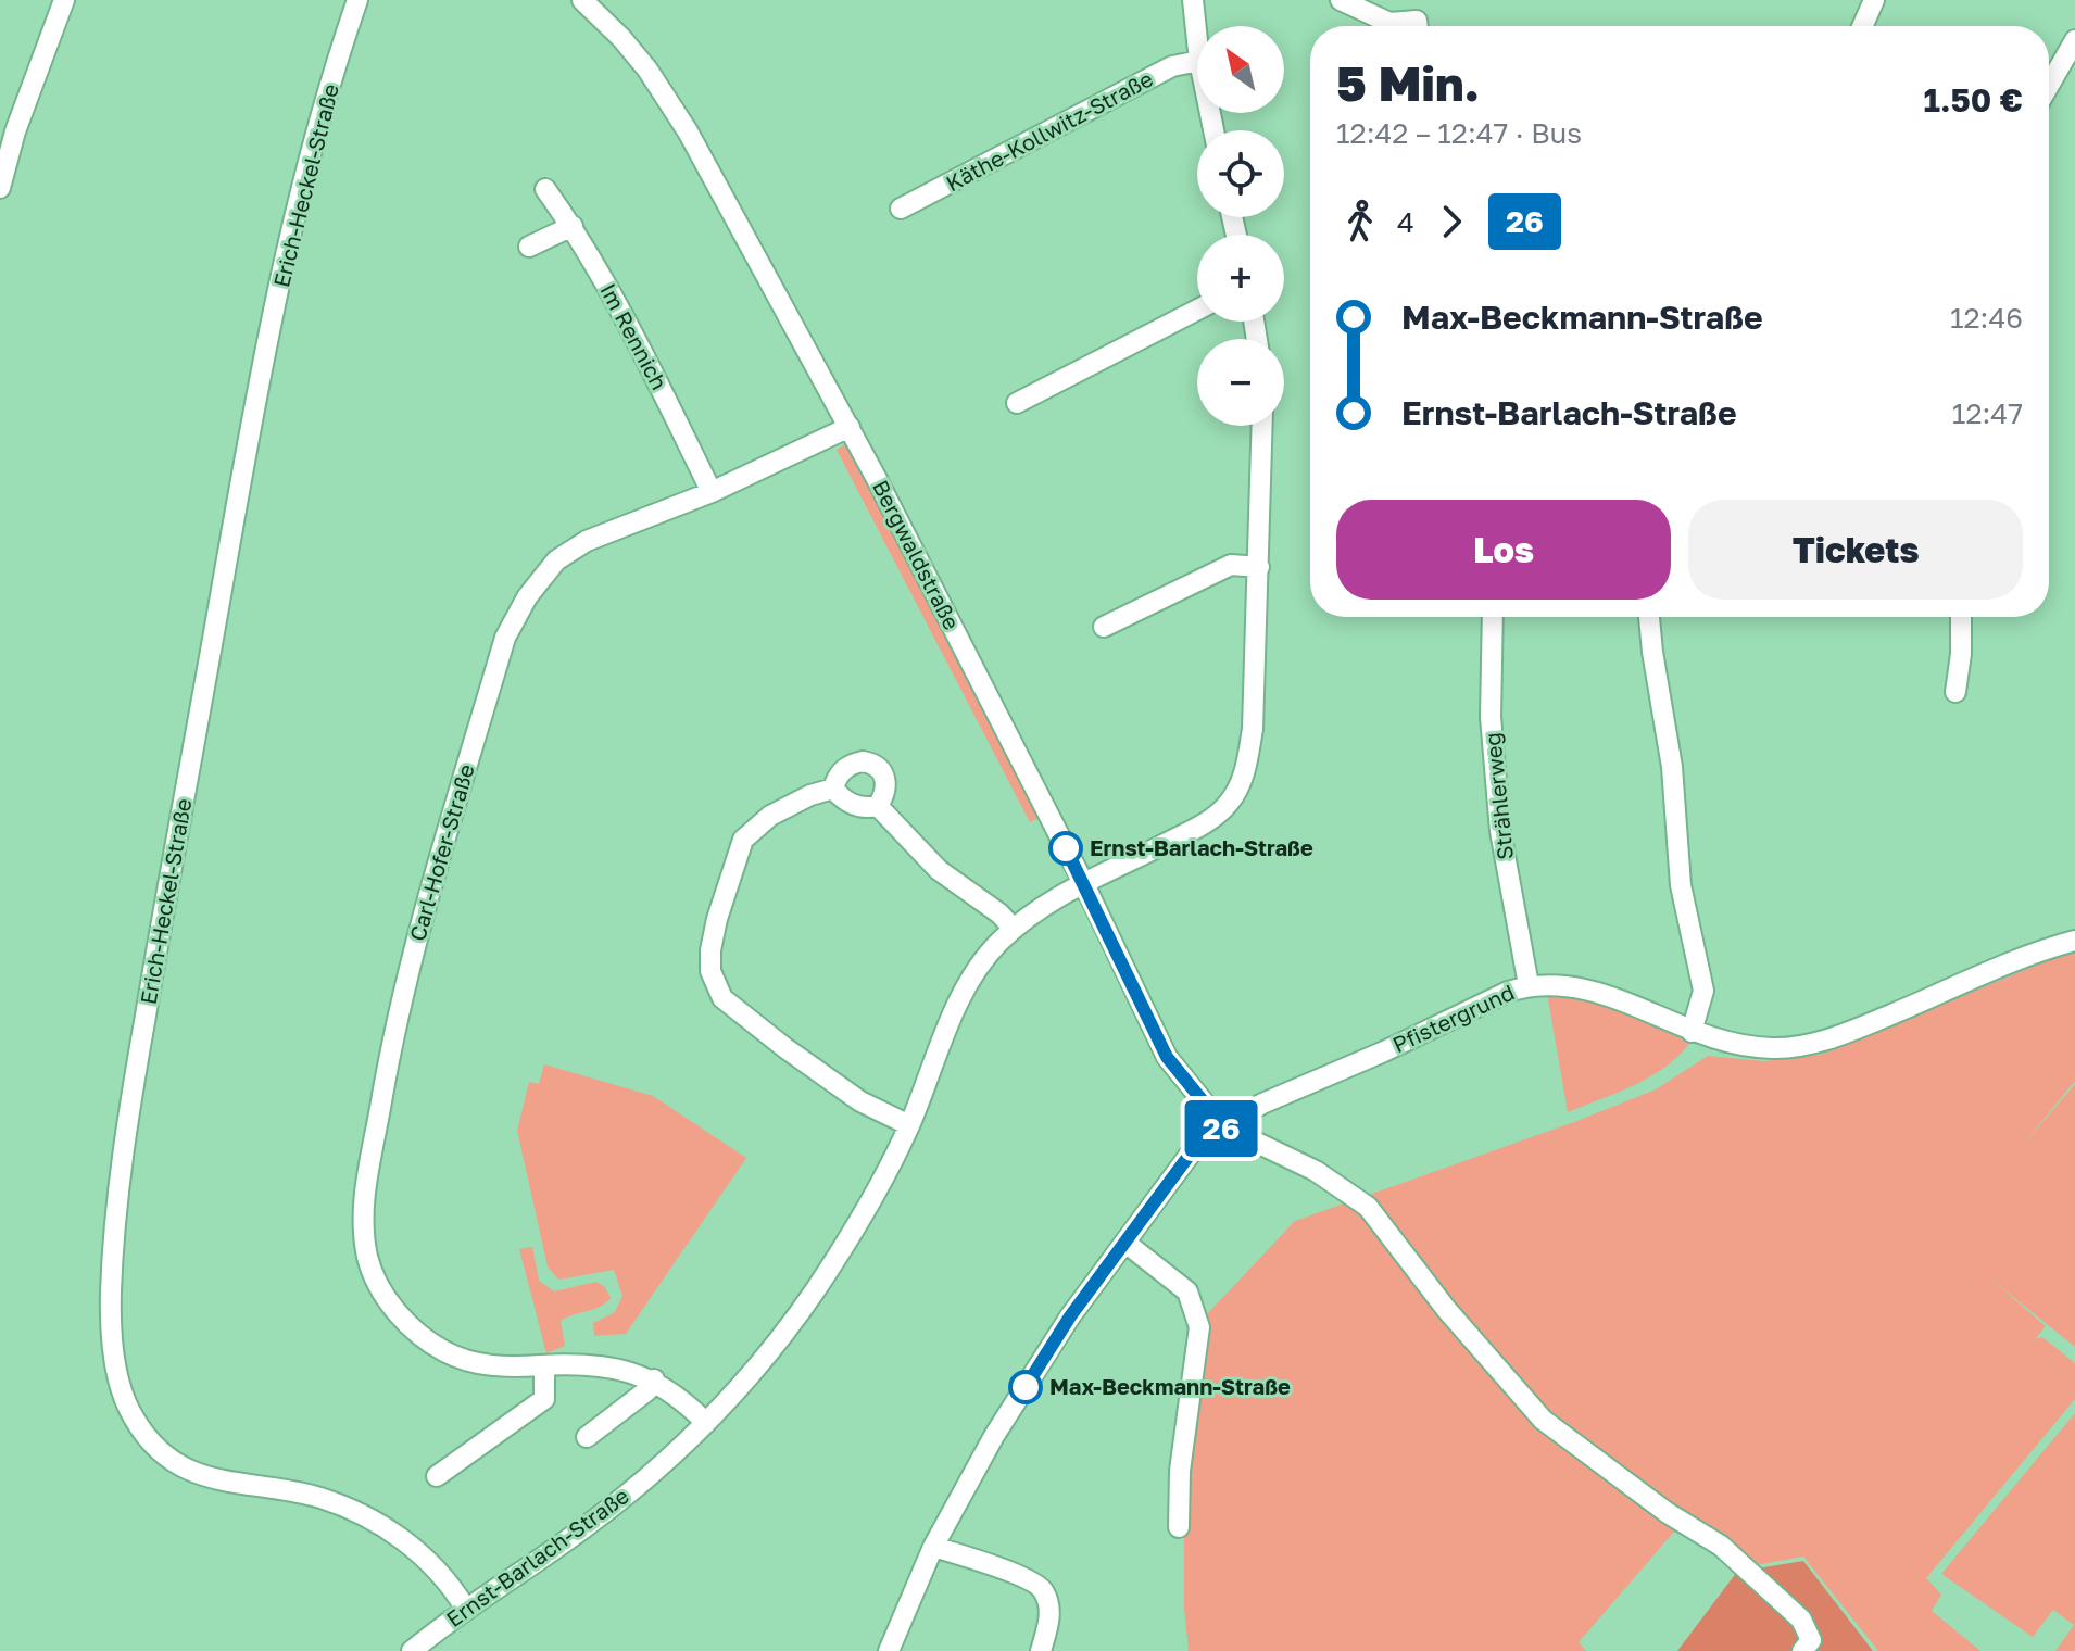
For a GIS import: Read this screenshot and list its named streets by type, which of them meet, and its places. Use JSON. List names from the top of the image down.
{
  "streets": {
    "street": [
      "Käthe-Kollwitz-Straße",
      "Erich-Heckel-Straße",
      "Im Rennich",
      "Bergwaldstraße",
      "Strählerweg",
      "Carl-Hofer-Straße",
      "Pfistergrund",
      "Ernst-Barlach-Straße"
    ]
  },
  "crossings": [
    ["Erich-Heckel-Straße", "Ernst-Barlach-Straße"],
    ["Im Rennich", "Carl-Hofer-Straße"],
    ["Bergwaldstraße", "Carl-Hofer-Straße"],
    ["Bergwaldstraße", "Pfistergrund"],
    ["Bergwaldstraße", "Ernst-Barlach-Straße"],
    ["Strählerweg", "Pfistergrund"],
    ["Carl-Hofer-Straße", "Ernst-Barlach-Straße"]
  ],
  "places": ["Ernst-Barlach-Straße", "Max-Beckmann-Straße"],
  "lines": ["bus line 26"],
  "north": "top left",
  "page": {
    "on_map": "26",
    "map_buttons": ["+", "−"],
    "heading": ["5 Min.", "12:42 – 12:47 · Bus", "1.50 €"],
    "legs": ["4", "26"],
    "list": [
      {
        "name": "Max-Beckmann-Straße",
        "value": "12:46"
      },
      {
        "name": "Ernst-Barlach-Straße",
        "value": "12:47"
      }
    ],
    "buttons": ["Los", "Tickets"]
  }
}
